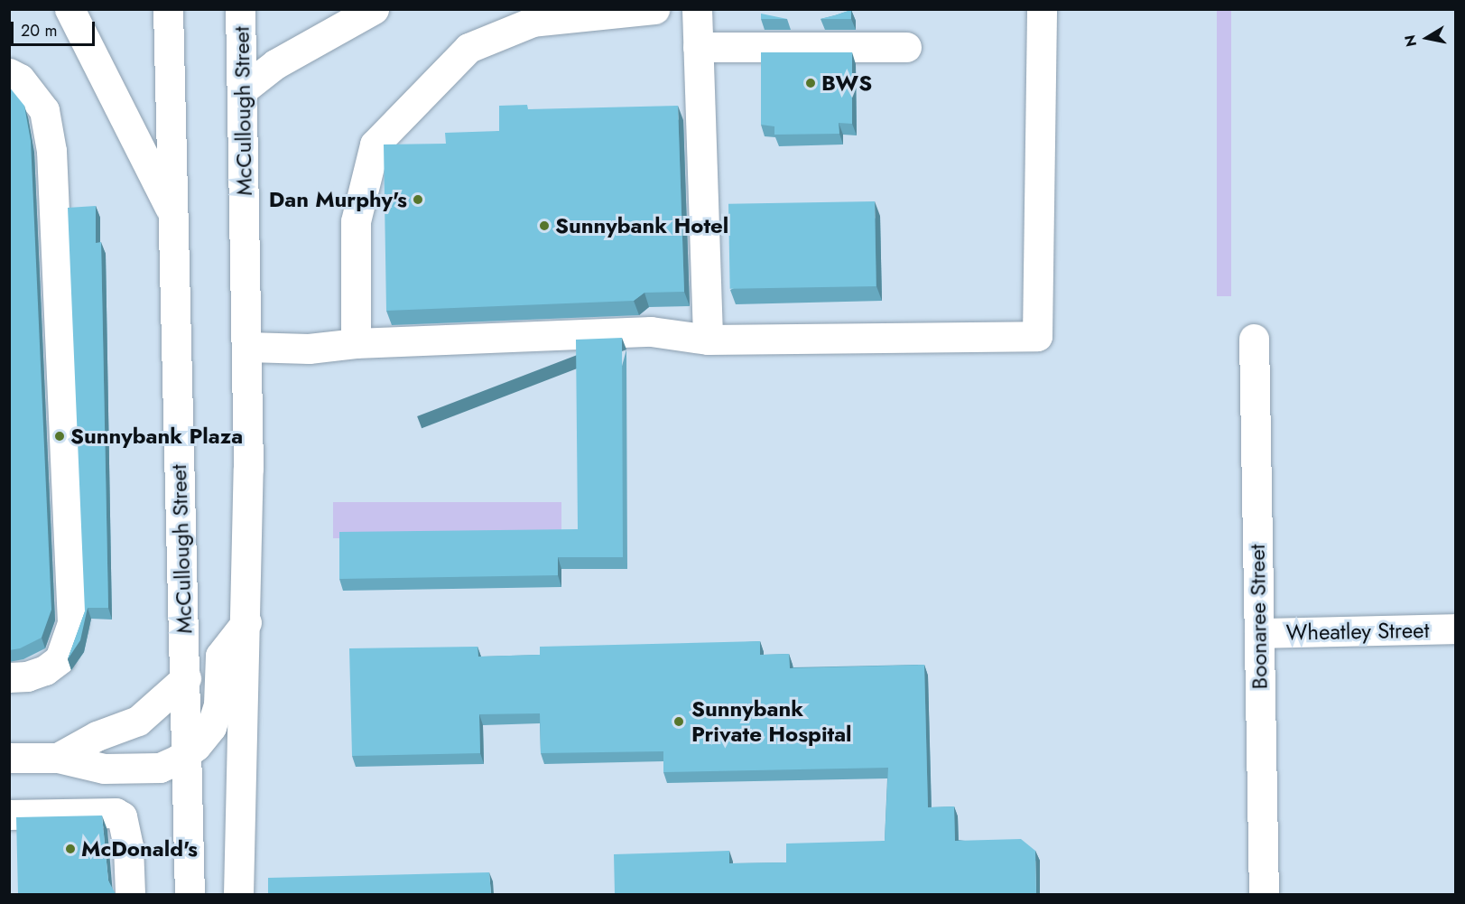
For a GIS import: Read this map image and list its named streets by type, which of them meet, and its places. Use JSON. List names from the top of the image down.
{
  "streets": {
    "main road": ["McCullough Street", "Boonaree Street", "Wheatley Street"]
  },
  "crossings": [
    ["Boonaree Street", "Wheatley Street"]
  ],
  "places": [
    "BWS",
    "Dan Murphy's",
    "Sunnybank Hotel",
    "Sunnybank Plaza",
    "Sunnybank Private Hospital",
    "McDonald's"
  ],
  "scale_bar": "20 m",
  "north": "left"
}
